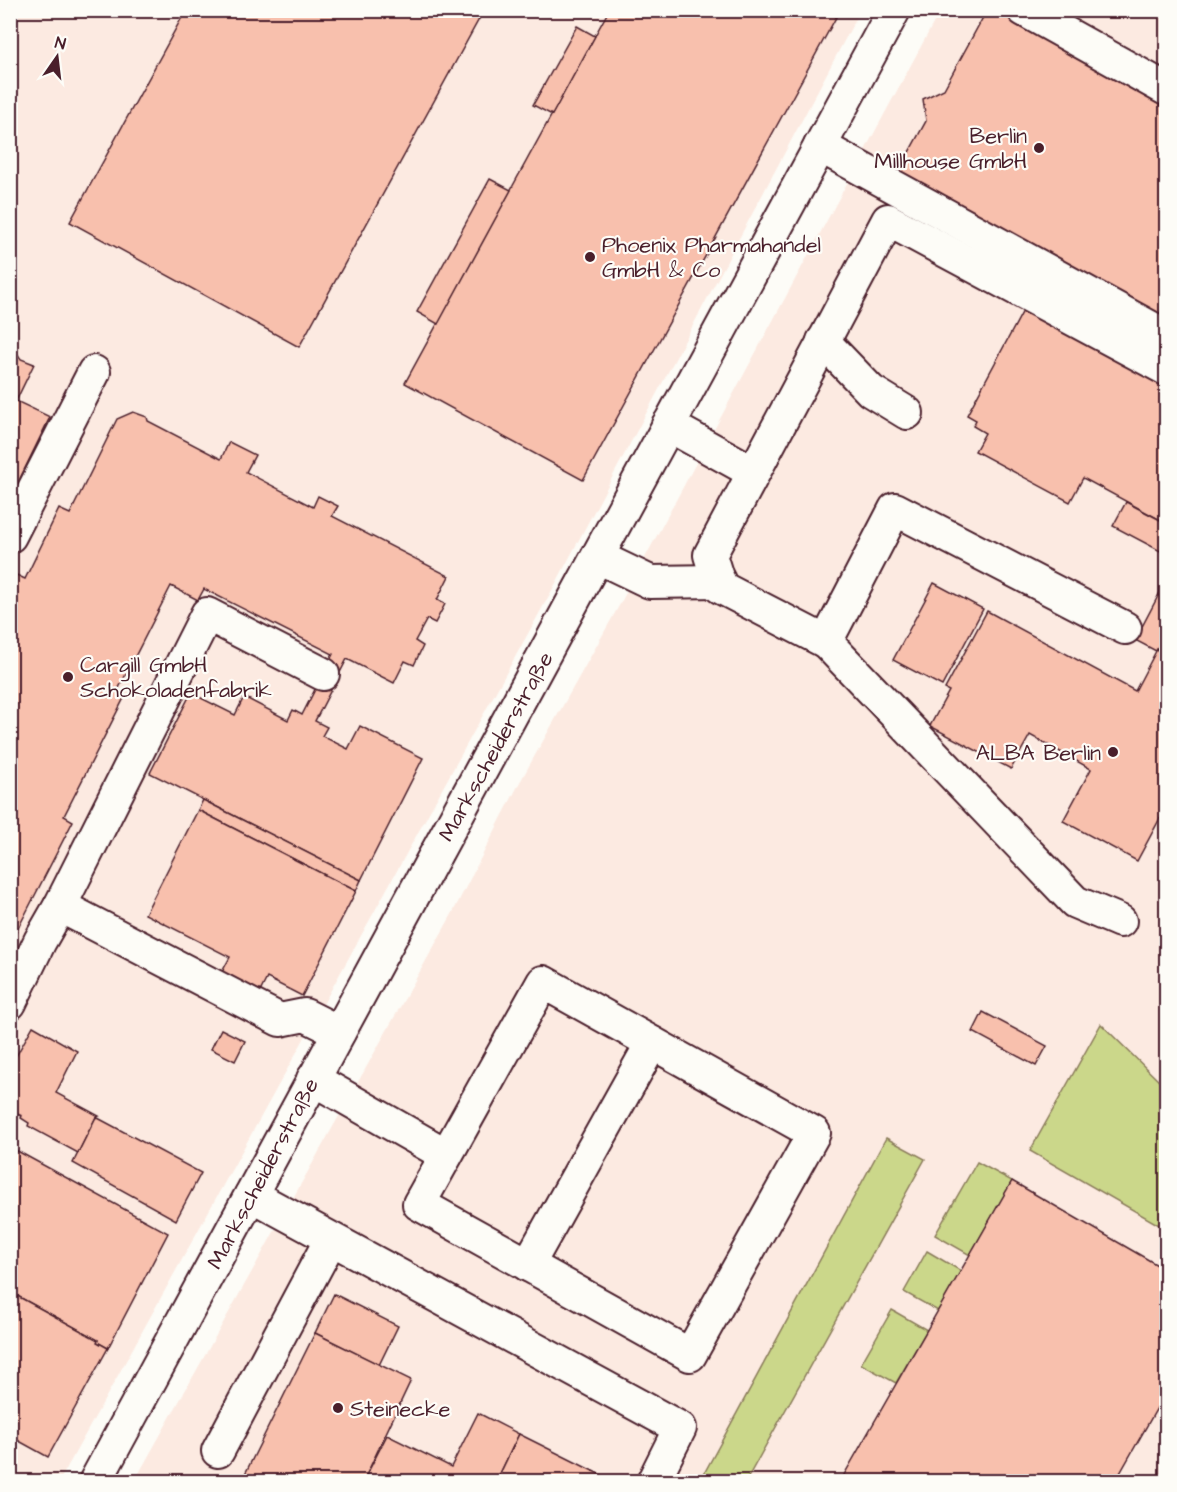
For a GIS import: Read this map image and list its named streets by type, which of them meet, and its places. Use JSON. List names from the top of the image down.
{
  "streets": {
    "street": ["Markscheiderstraße"]
  },
  "places": [
    "Berlin Millhouse GmbH",
    "Phoenix Pharmahandel GmbH & Co",
    "Cargill GmbH Schokoladenfabrik",
    "ALBA Berlin",
    "Steinecke"
  ],
  "north": "top"
}
